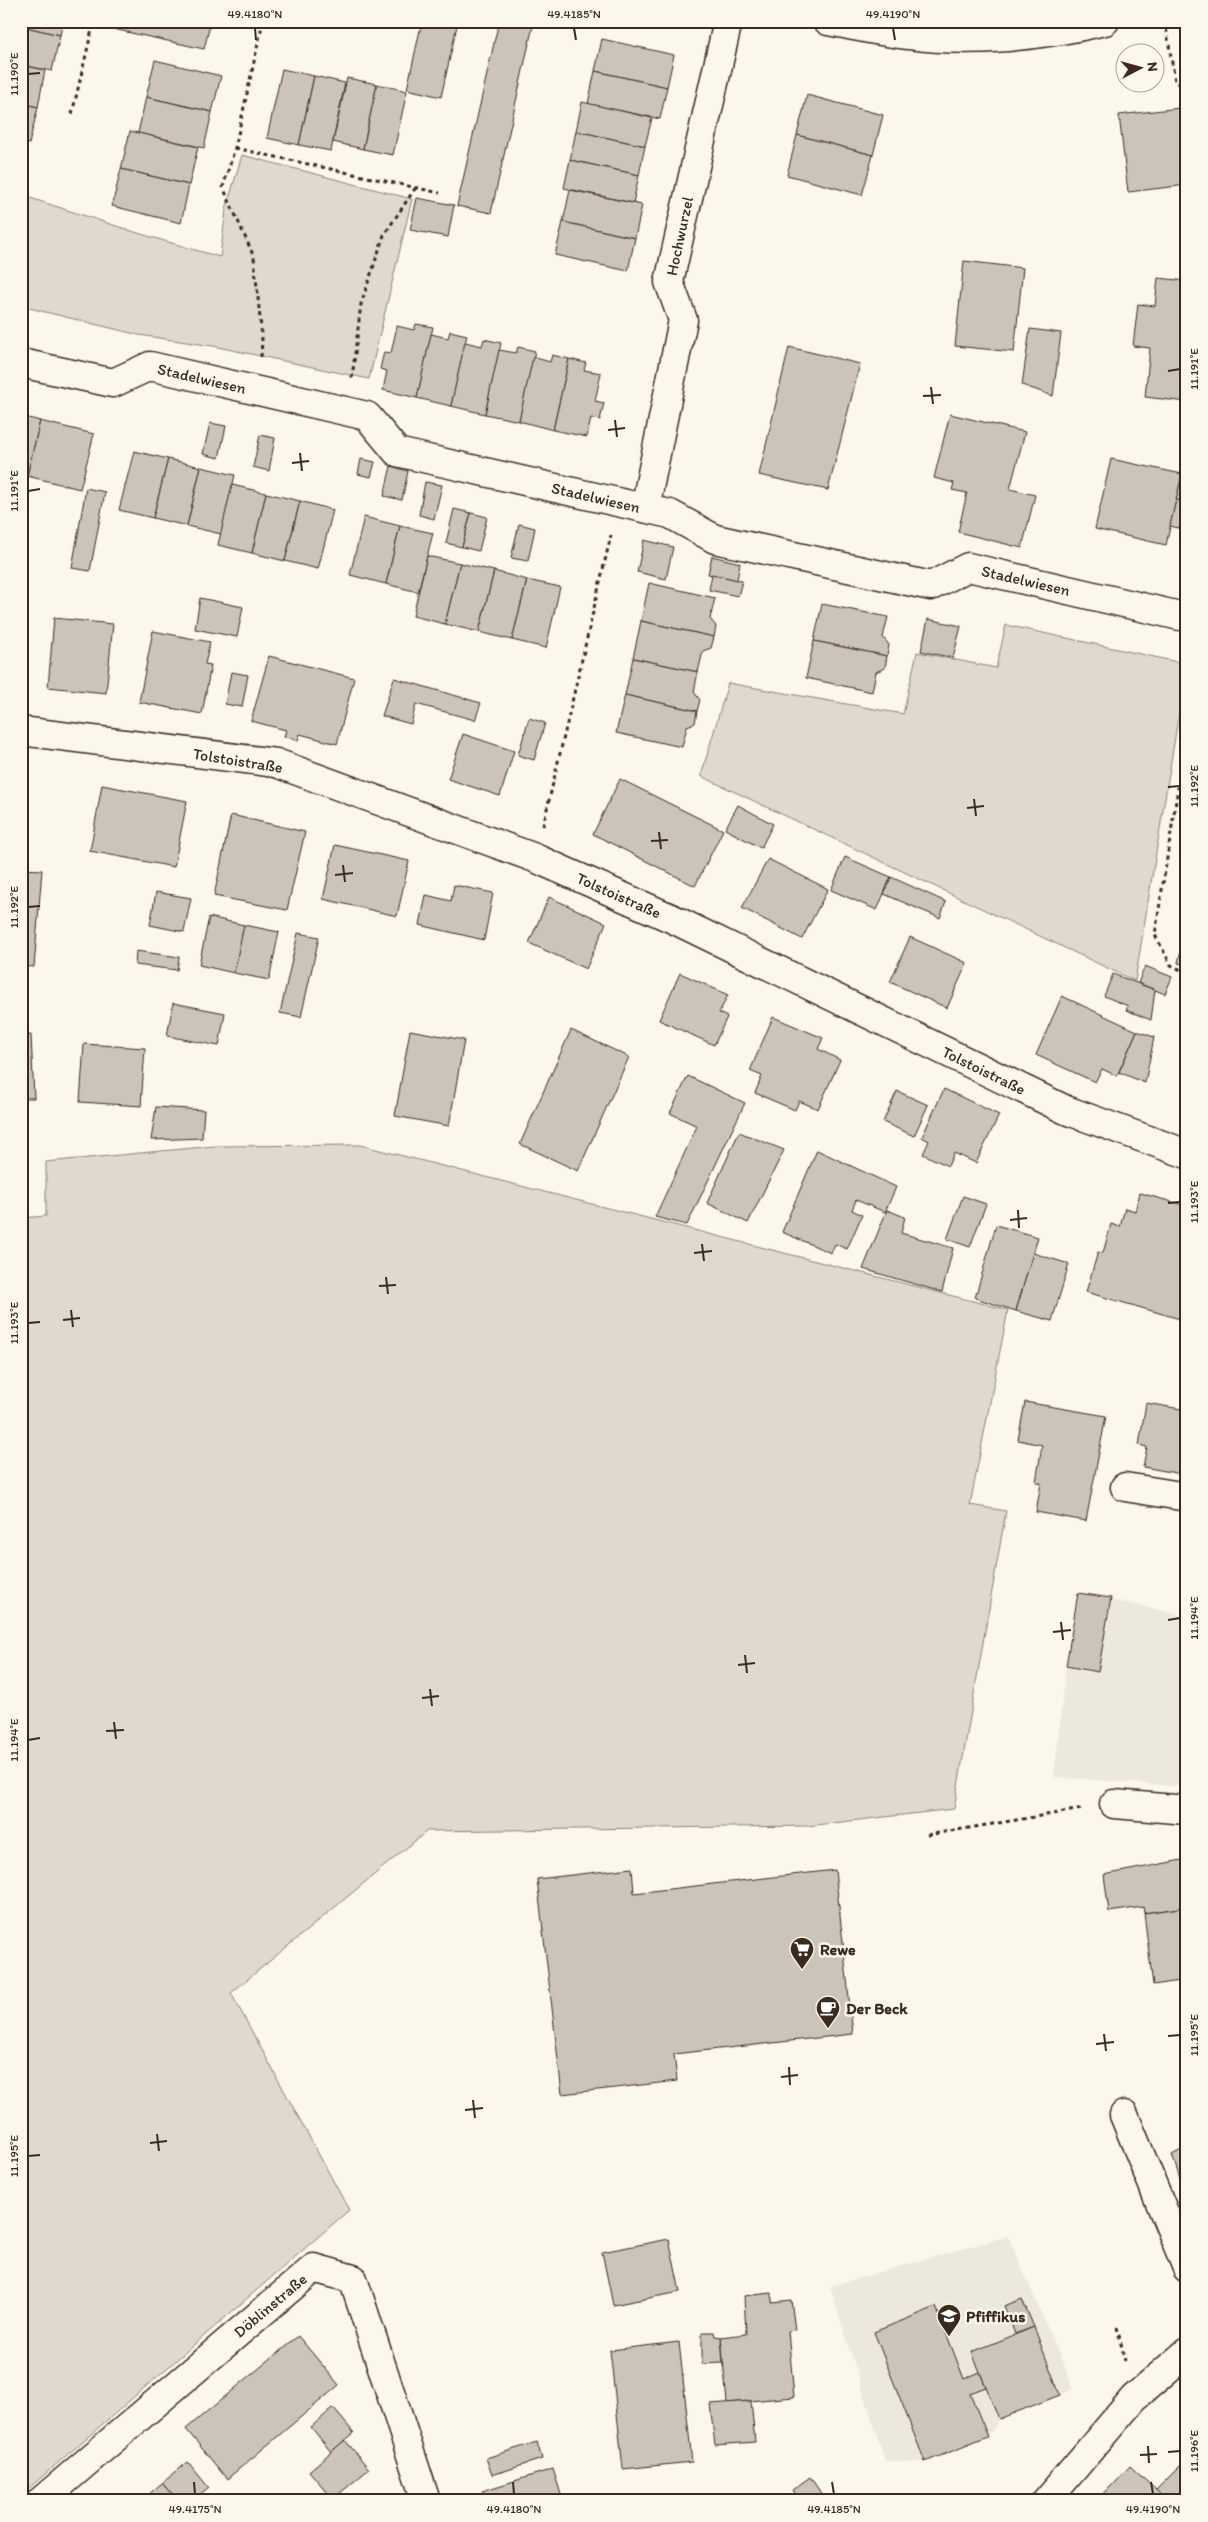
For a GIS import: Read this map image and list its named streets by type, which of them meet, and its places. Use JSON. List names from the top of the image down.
{
  "streets": {
    "street": [
      "Hochwurzel",
      "Stadelwiesen",
      "Tolstoistraße",
      "Döblinstraße"
    ]
  },
  "crossings": [
    ["Hochwurzel", "Stadelwiesen"]
  ],
  "places": {
    "supermarket": ["Rewe"],
    "cafe": ["Der Beck"],
    "school or university": ["Pfiffikus"]
  },
  "north": "right",
  "coordinates": [
    "49.4180°N",
    "49.4185°N",
    "49.4190°N",
    "11.190°E",
    "11.191°E",
    "11.192°E",
    "11.193°E",
    "11.194°E",
    "11.195°E",
    "11.196°E",
    "49.4175°N"
  ]
}
